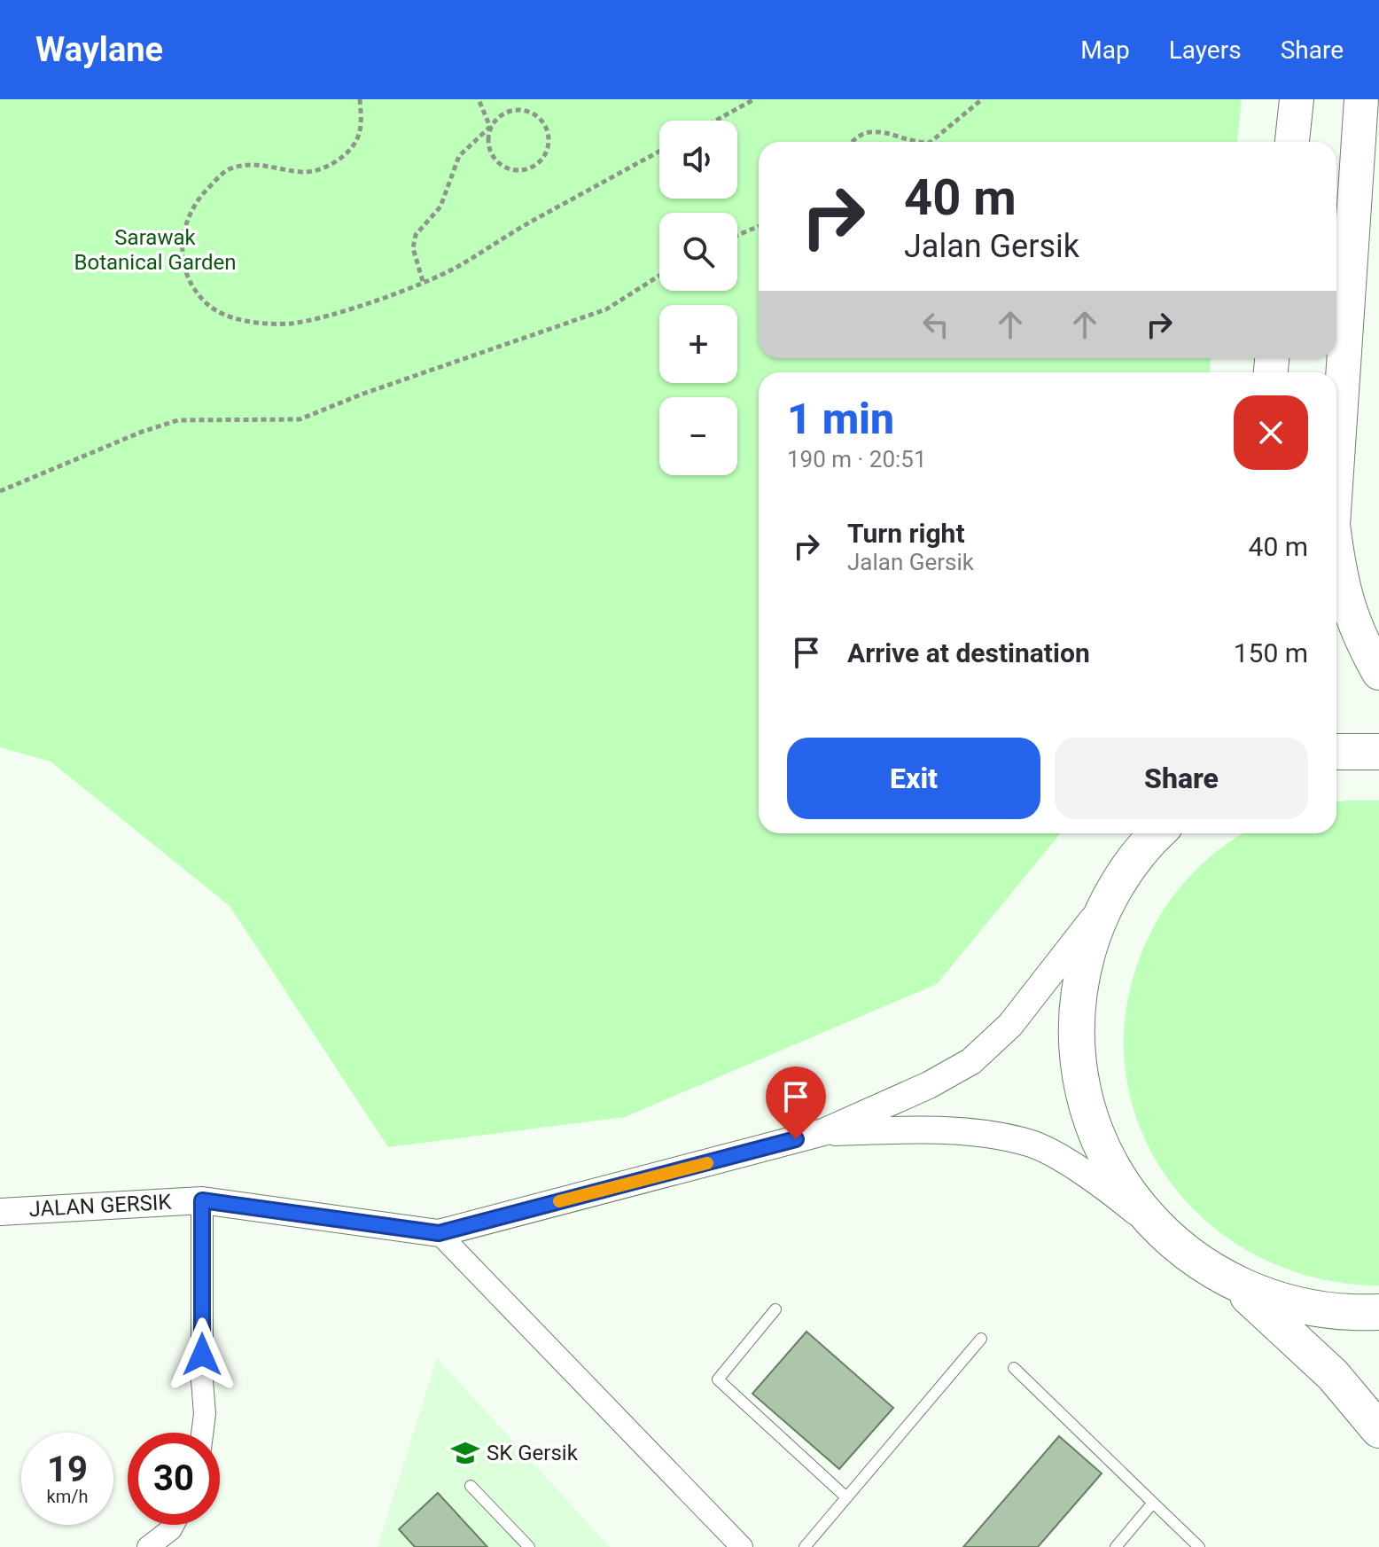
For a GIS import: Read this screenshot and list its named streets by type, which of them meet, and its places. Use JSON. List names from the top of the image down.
{
  "streets": {
    "street": ["JALAN GERSIK"]
  },
  "parks": ["Sarawak Botanical Garden"],
  "places": {
    "school or university": ["SK Gersik"]
  },
  "page": {
    "header": "Waylane",
    "nav": ["Map", "Layers", "Share"],
    "map_buttons": ["+", "−"],
    "turn": ["40 m", "Jalan Gersik"],
    "heading": ["1 min", "190 m · 20:51"],
    "list": [
      {
        "name": "Turn right",
        "note": "Jalan Gersik",
        "value": "40 m"
      },
      {
        "name": "Arrive at destination",
        "value": "150 m"
      }
    ],
    "buttons": ["Exit", "Share"],
    "speed": "19 km/h",
    "limit": "30"
  }
}
